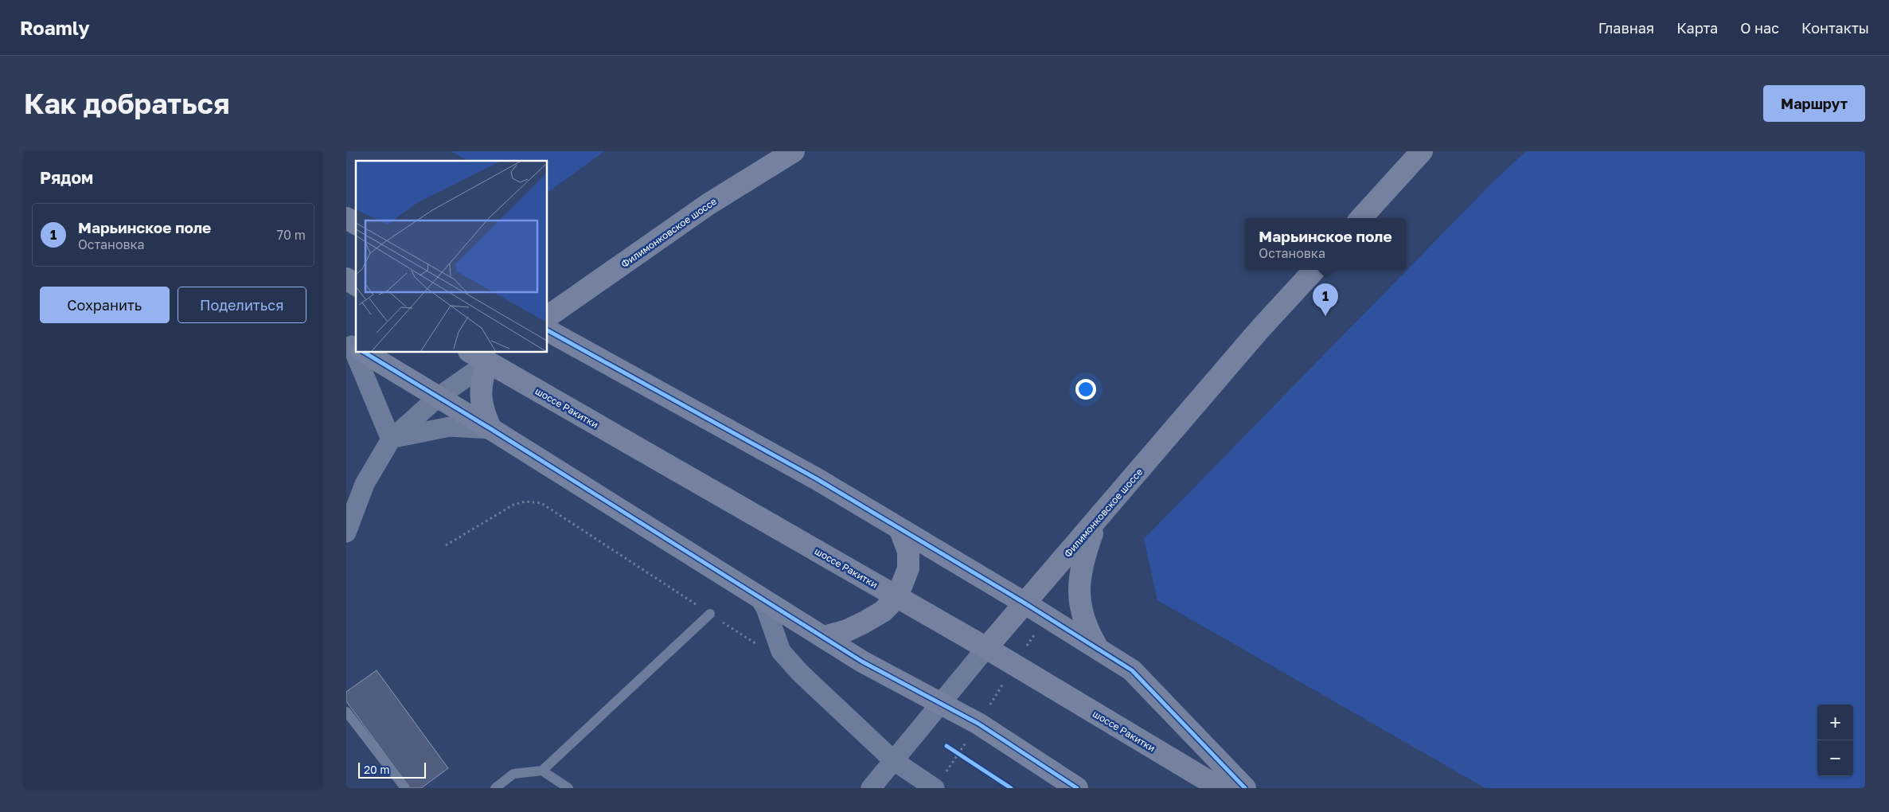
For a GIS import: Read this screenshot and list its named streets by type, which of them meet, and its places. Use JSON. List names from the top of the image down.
{
  "streets": {
    "street": ["Филимонковское шоссе", "шоссе Ракитки"]
  },
  "crossings": [
    ["Филимонковское шоссе", "шоссе Ракитки"]
  ],
  "scale_bar": "20 m",
  "page": {
    "header": "Roamly",
    "nav": [
      "Главная",
      "Карта",
      "О нас",
      "Контакты"
    ],
    "buttons": [
      "Маршрут",
      ["Сохранить", "Поделиться"]
    ],
    "title": "Как добраться",
    "heading": "Рядом",
    "list": [
      {
        "mark": "1",
        "name": "Марьинское поле",
        "note": "Остановка",
        "value": "70 m"
      }
    ],
    "popup": ["Марьинское поле", "Остановка"],
    "pins": "1",
    "map_buttons": ["+", "−"],
    "scale": "20 m"
  }
}
